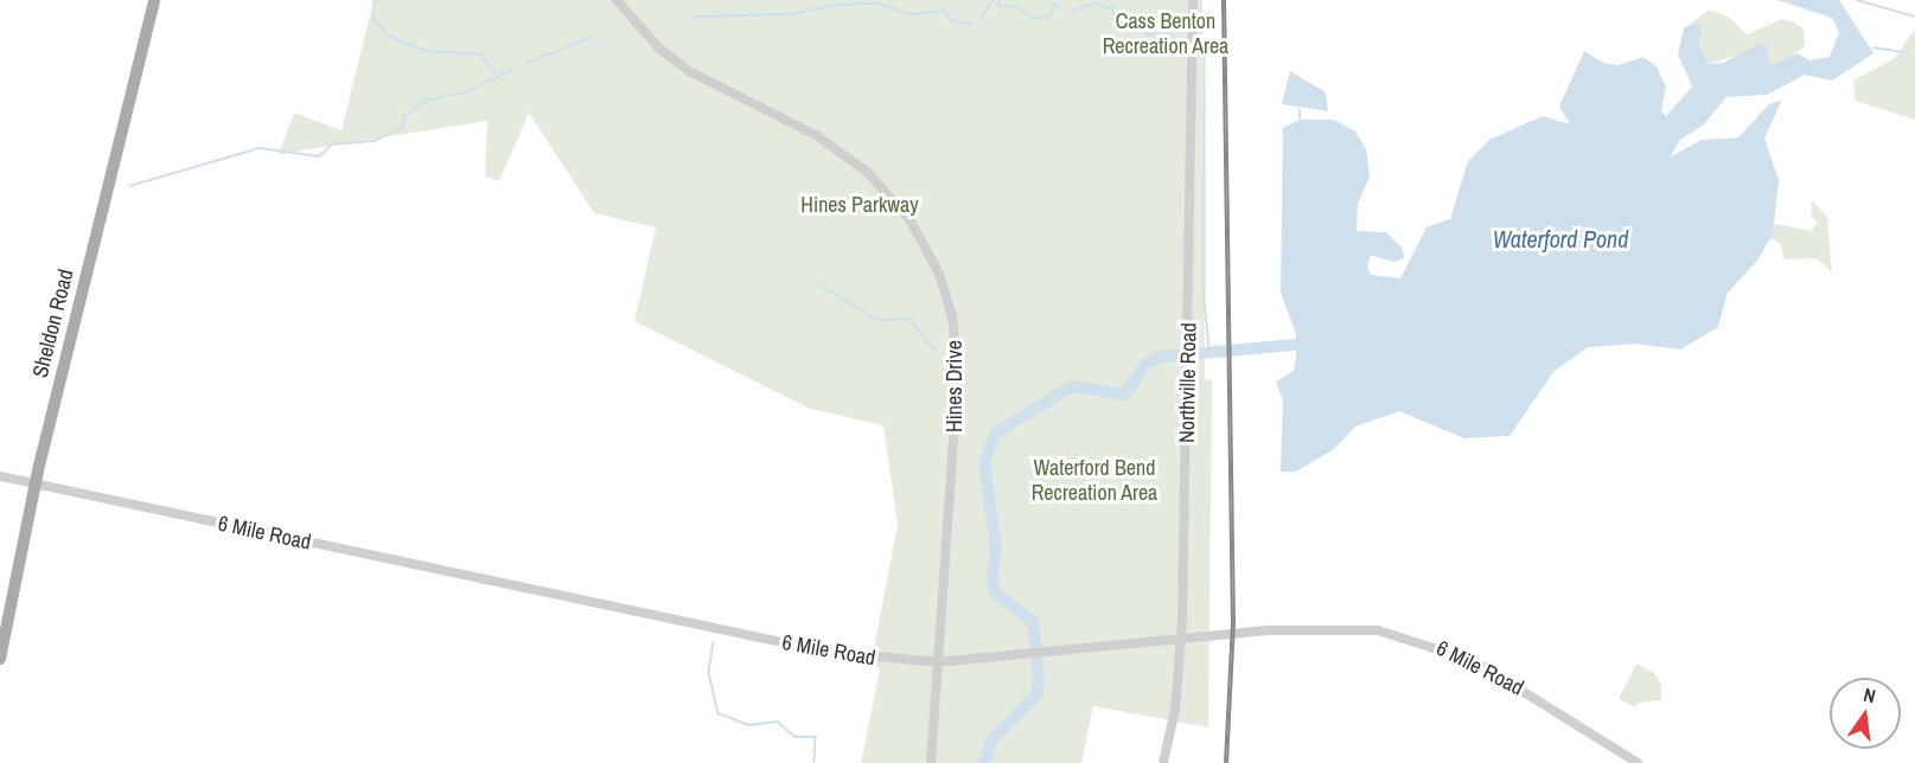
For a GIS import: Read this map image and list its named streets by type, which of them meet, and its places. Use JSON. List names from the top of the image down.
{
  "streets": {
    "main road": ["Sheldon Road"],
    "street": ["Northville Road", "Hines Drive", "6 Mile Road"]
  },
  "crossings": [
    ["Sheldon Road", "6 Mile Road"],
    ["Northville Road", "6 Mile Road"]
  ],
  "water": ["Waterford Pond"],
  "parks": ["Cass Benton Recreation Area", "Hines Parkway", "Waterford Bend Recreation Area"],
  "north": "top"
}
